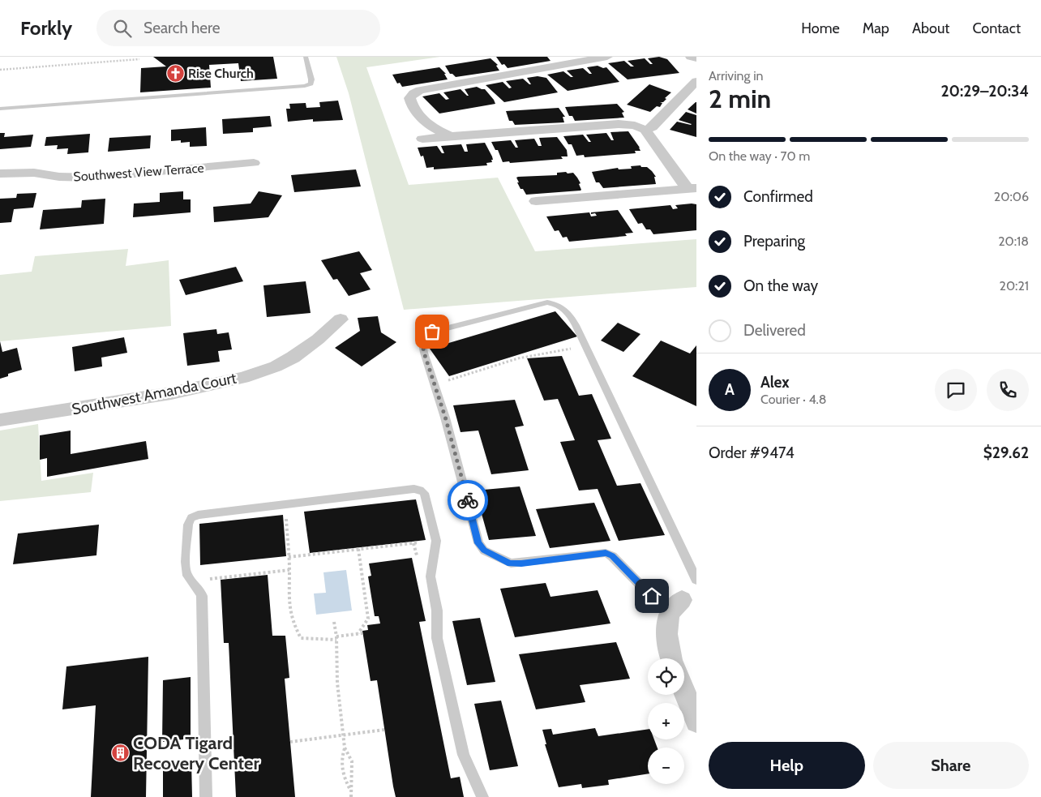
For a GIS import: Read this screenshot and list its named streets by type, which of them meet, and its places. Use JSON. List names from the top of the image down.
{
  "streets": {
    "street": ["Southwest View Terrace", "Southwest Amanda Court"]
  },
  "places": {
    "church": ["Rise Church"],
    "building": ["CODA Tigard Recovery Center"]
  },
  "page": {
    "header": "Forkly",
    "search": "Search here",
    "nav": [
      "Home",
      "Map",
      "About",
      "Contact"
    ],
    "heading": ["2 min", "Arriving in", "20:29–20:34"],
    "panel": [
      "Alex",
      "Courier · 4.8",
      "Order #9474",
      "$29.62"
    ],
    "bar": "On the way · 70 m",
    "list": [
      ["Confirmed", "20:06"],
      ["Preparing", "20:18"],
      ["On the way", "20:21"],
      "Delivered"
    ],
    "round": "A",
    "map_buttons": ["+", "−"],
    "buttons": ["Help", "Share"]
  }
}
